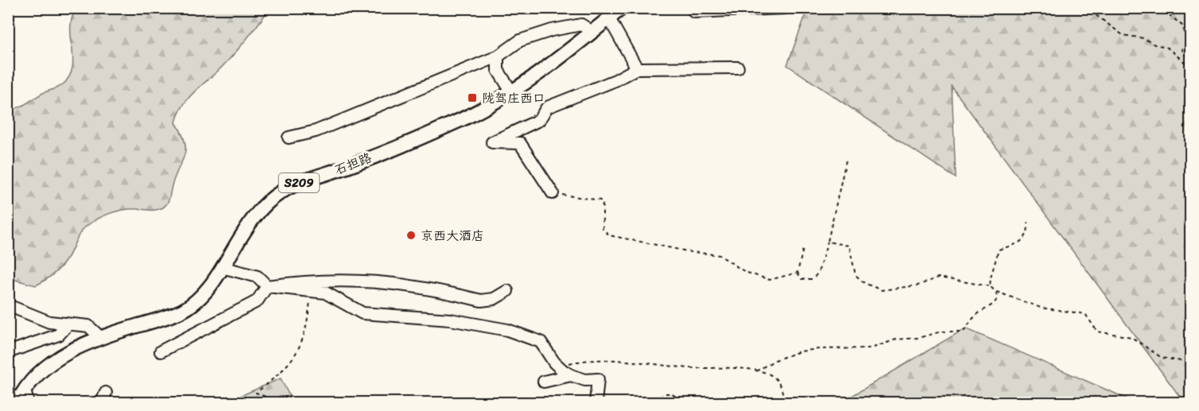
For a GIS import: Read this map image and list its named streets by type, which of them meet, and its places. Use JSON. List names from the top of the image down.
{
  "streets": {
    "main road": ["石担路", "S209"]
  },
  "places": {
    "transit": ["陇驾庄西口"],
    "other": ["京西大酒店"]
  }
}
